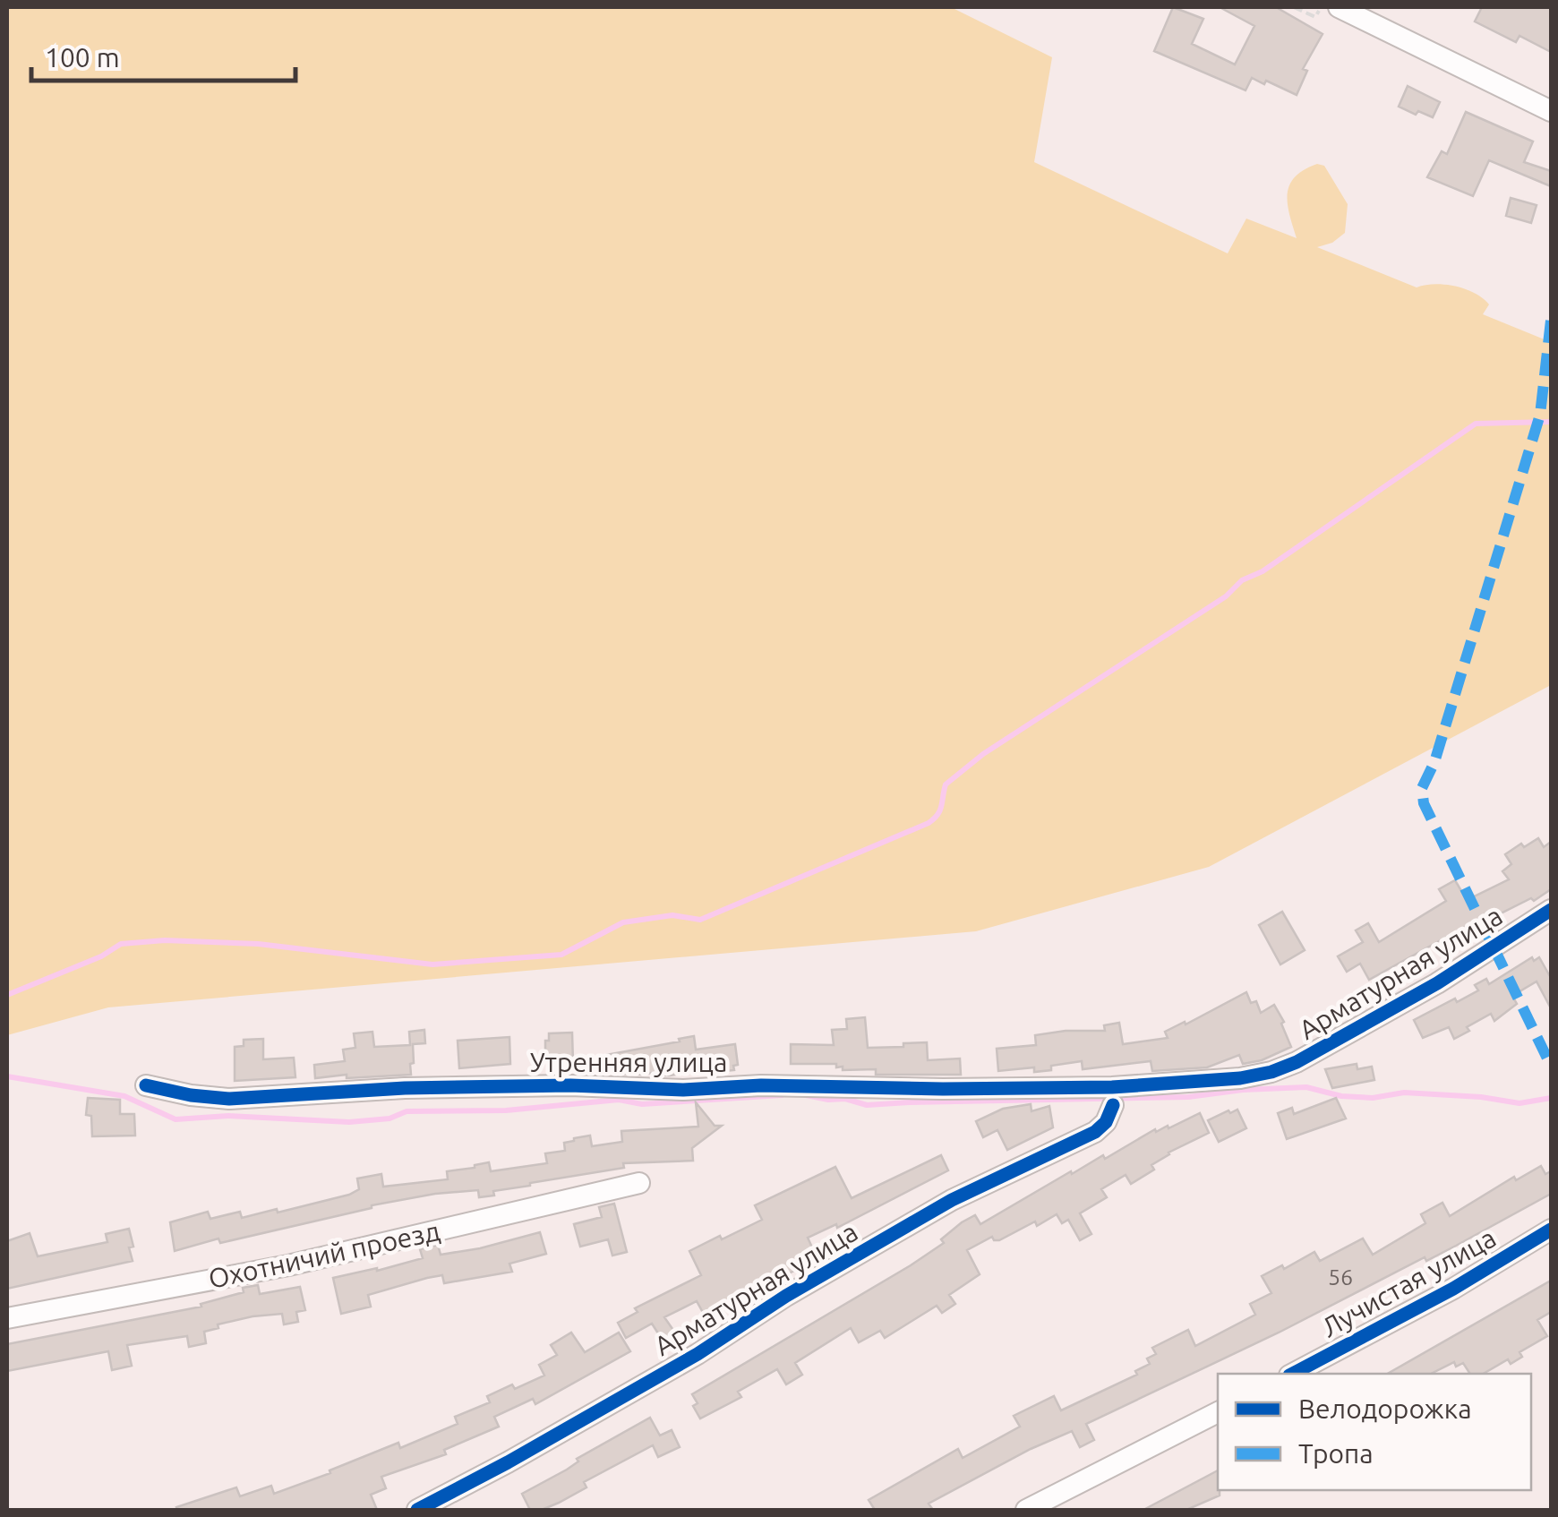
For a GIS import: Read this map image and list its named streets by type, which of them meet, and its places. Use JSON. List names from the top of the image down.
{
  "streets": {
    "street": [
      "Арматурная улица",
      "Утренняя улица",
      "Охотничий проезд",
      "Лучистая улица"
    ]
  },
  "crossings": [
    ["Арматурная улица", "Утренняя улица"]
  ],
  "house_numbers": ["56"],
  "legend": ["Велодорожка", "Тропа"],
  "scale_bar": "100 m"
}
